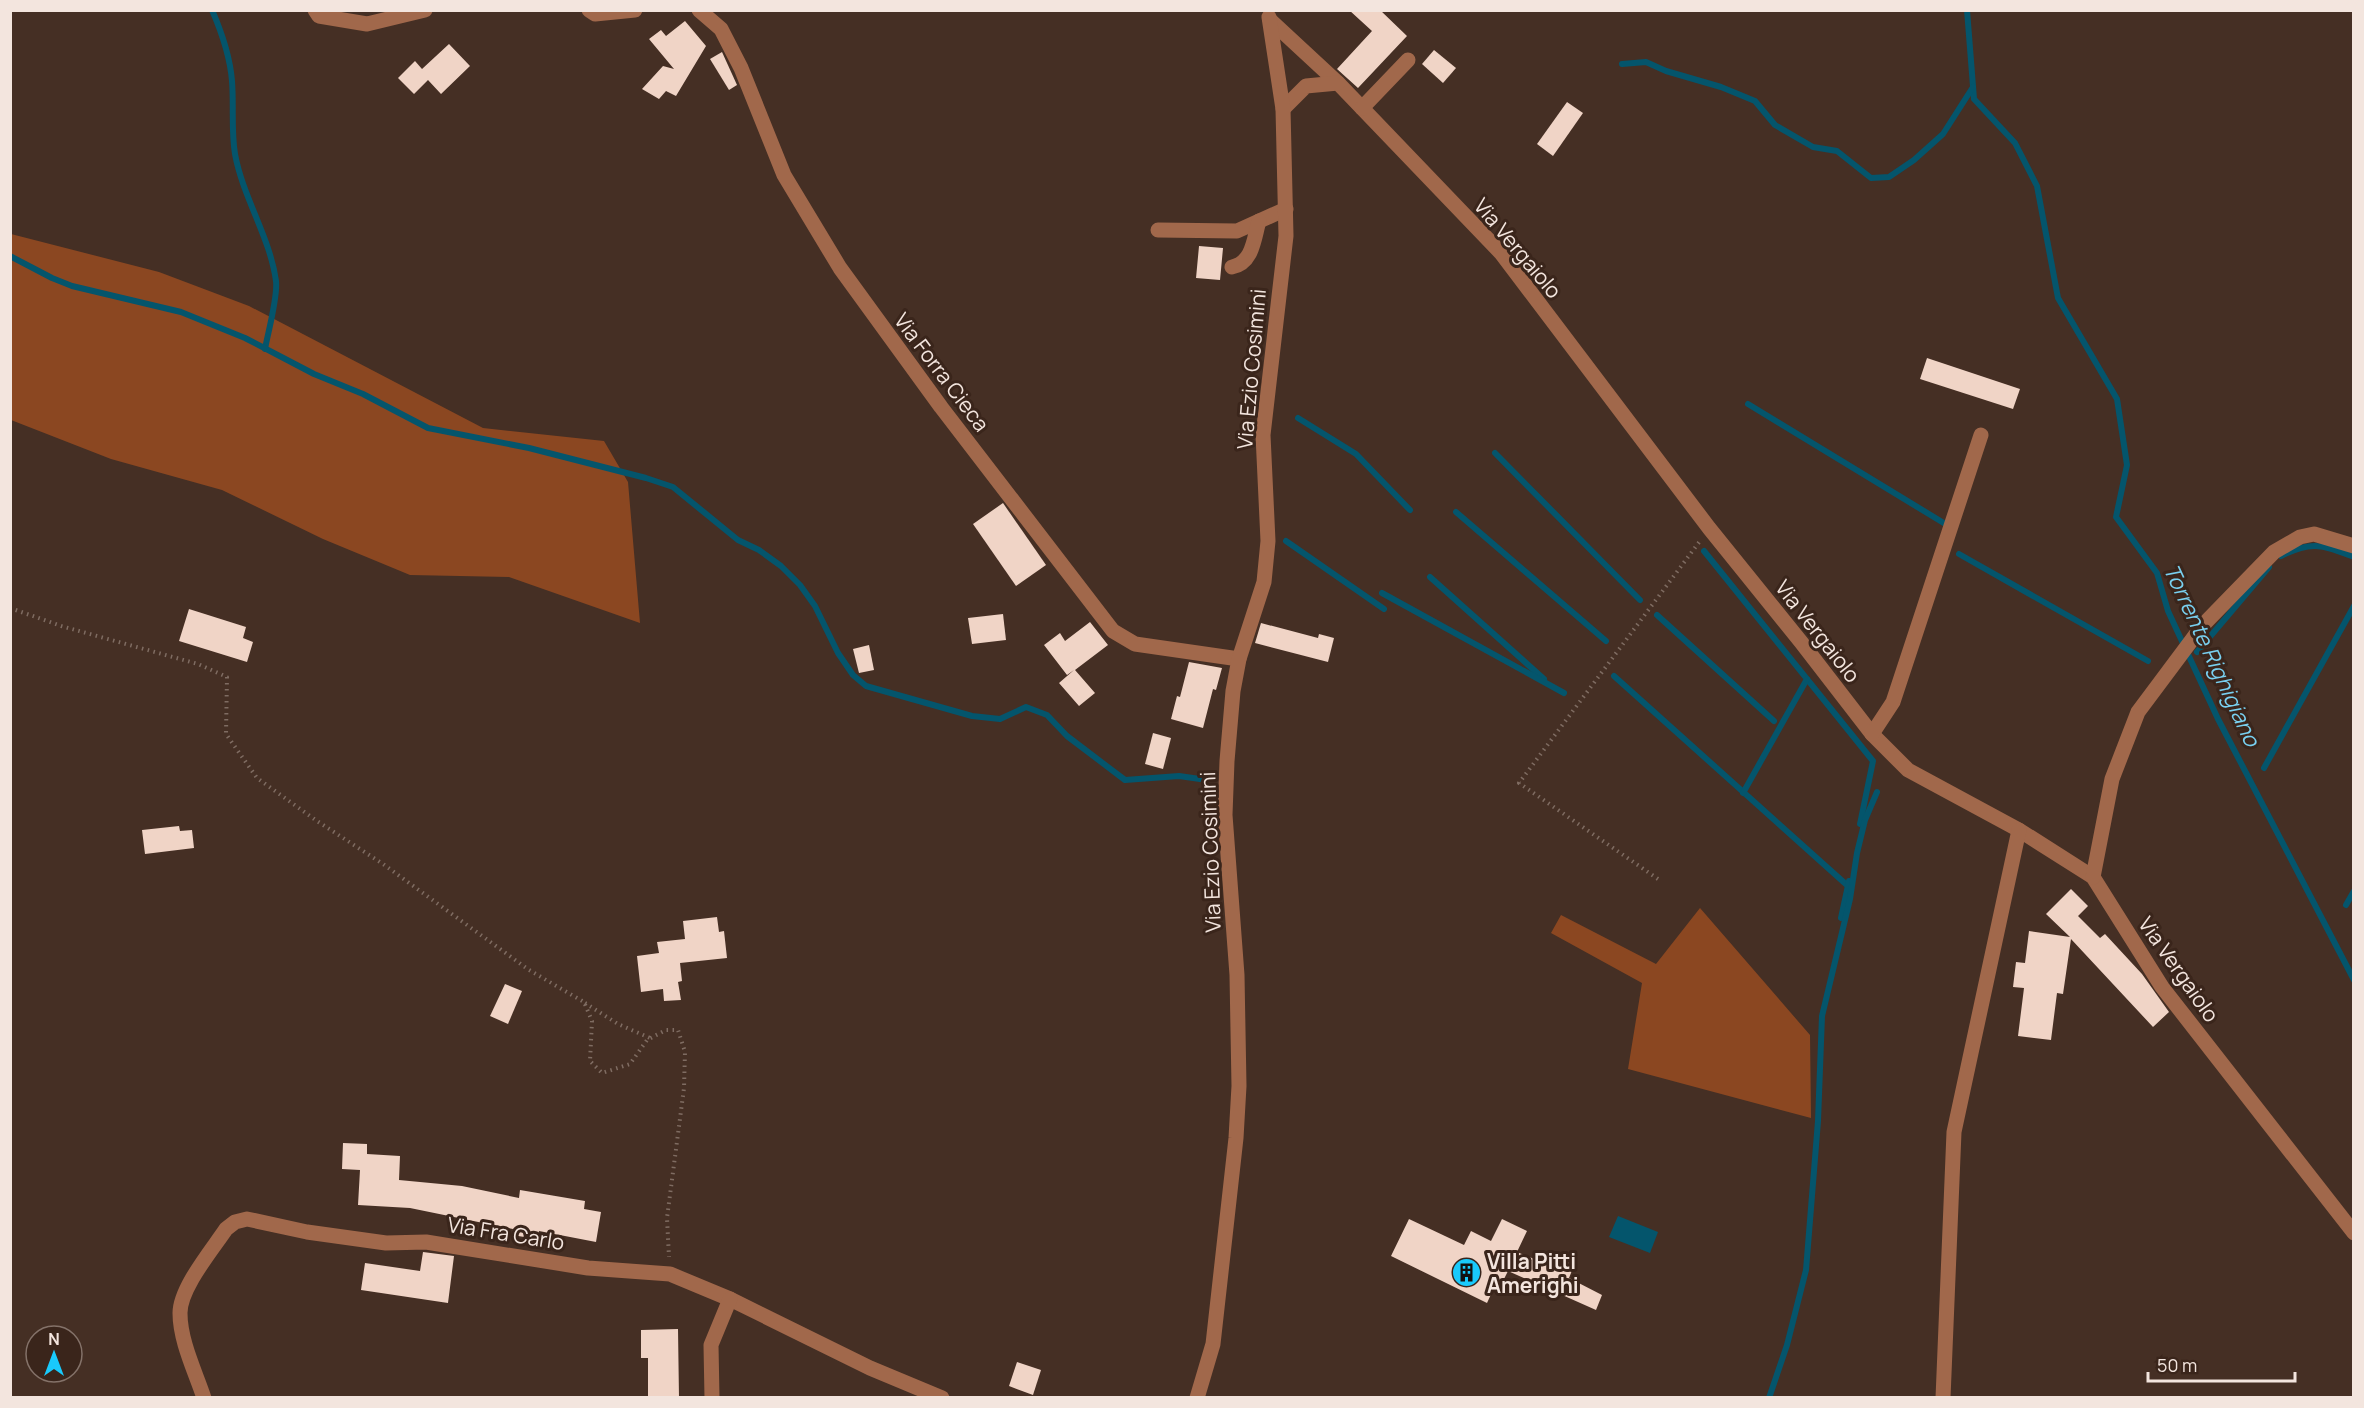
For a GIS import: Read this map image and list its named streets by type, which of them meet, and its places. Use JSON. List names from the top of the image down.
{
  "streets": {
    "street": [
      "Via Vergaiolo",
      "Via Ezio Cosimini",
      "Via Forra Cieca",
      "Via Fra Carlo"
    ]
  },
  "crossings": [
    ["Via Vergaiolo", "Via Ezio Cosimini"],
    ["Via Ezio Cosimini", "Via Forra Cieca"]
  ],
  "water": ["Torrente Righigiano"],
  "places": {
    "building": ["Villa Pitti Amerighi"]
  },
  "scale_bar": "50 m",
  "north": "top"
}
